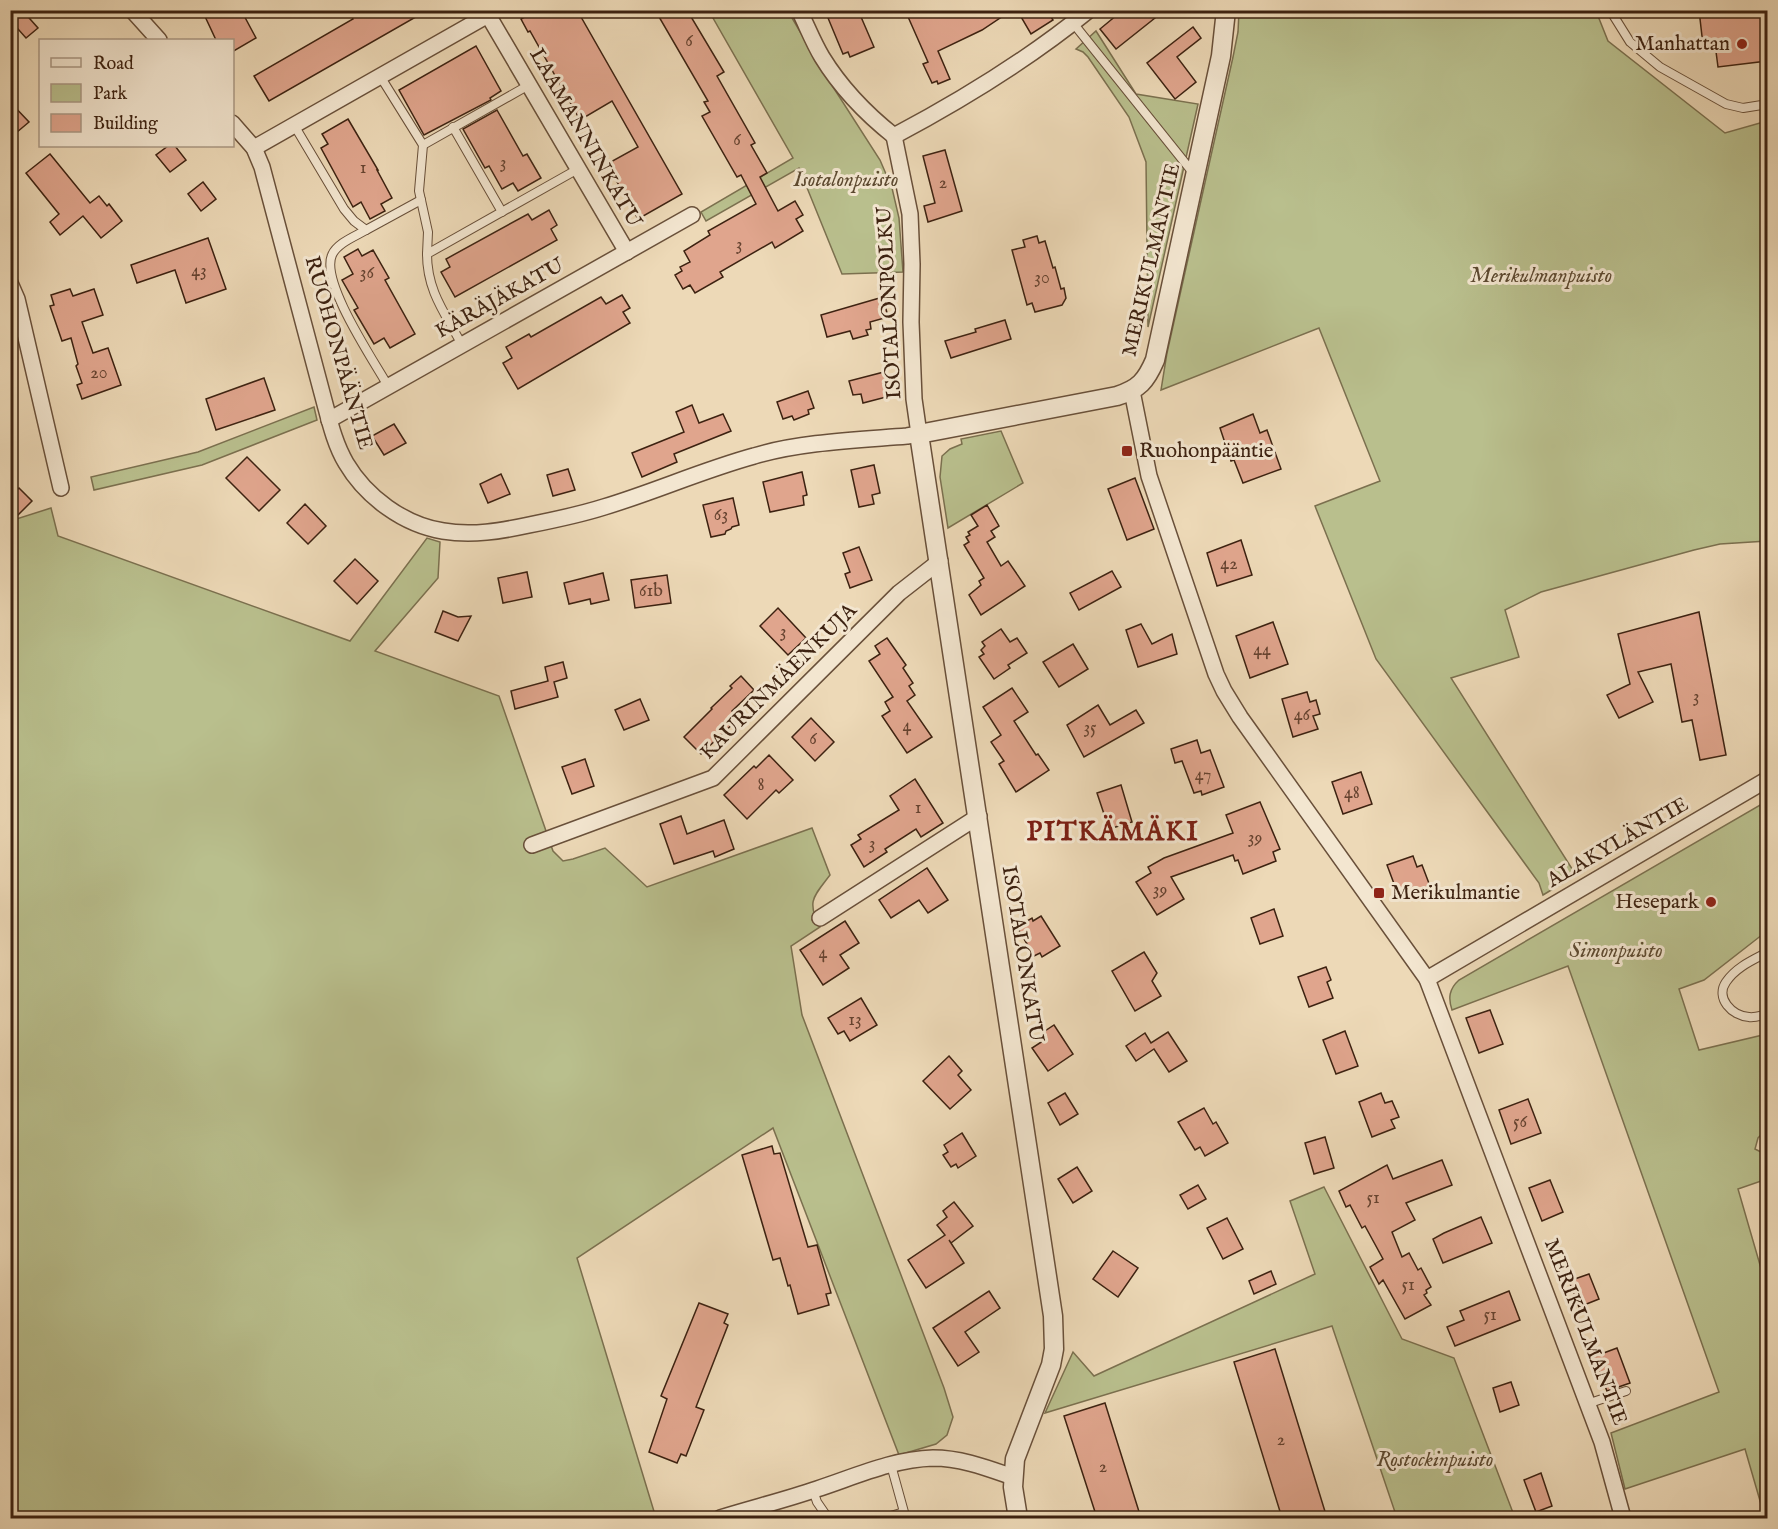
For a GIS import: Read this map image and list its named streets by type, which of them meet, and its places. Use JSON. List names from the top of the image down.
{
  "streets": {
    "street": [
      "LAAMANNINKATU",
      "MERIKULMANTIE",
      "KÄRÄJÄKATU",
      "ISOTALONPOLKU",
      "RUOHONPÄÄNTIE",
      "KAURINMÄENKUJA",
      "ALAKYLÄNTIE",
      "ISOTALONKATU"
    ]
  },
  "crossings": [
    ["LAAMANNINKATU", "KÄRÄJÄKATU"],
    ["MERIKULMANTIE", "RUOHONPÄÄNTIE"],
    ["MERIKULMANTIE", "ALAKYLÄNTIE"],
    ["KÄRÄJÄKATU", "RUOHONPÄÄNTIE"],
    ["ISOTALONPOLKU", "RUOHONPÄÄNTIE"],
    ["ISOTALONPOLKU", "ISOTALONKATU"],
    ["RUOHONPÄÄNTIE", "ISOTALONKATU"],
    ["KAURINMÄENKUJA", "ISOTALONKATU"]
  ],
  "districts": ["PITKÄMÄKI"],
  "parks": [
    "Isotalonpuisto",
    "Merikulmanpuisto",
    "Simonpuisto",
    "Rostockinpuisto"
  ],
  "places": {
    "other": ["Manhattan", "Hesepark"],
    "transit": ["Ruohonpääntie", "Merikulmantie"]
  },
  "house_numbers": [
    "6",
    "6",
    "3",
    "1",
    "2",
    "3",
    "43",
    "36",
    "30",
    "20",
    "63",
    "42",
    "61b",
    "3",
    "44",
    "3",
    "46",
    "4",
    "35",
    "6",
    "47",
    "8",
    "48",
    "1",
    "39",
    "3",
    "39",
    "4",
    "13",
    "56",
    "51",
    "51",
    "51",
    "2",
    "2"
  ],
  "legend": ["Road", "Park", "Building"]
}
